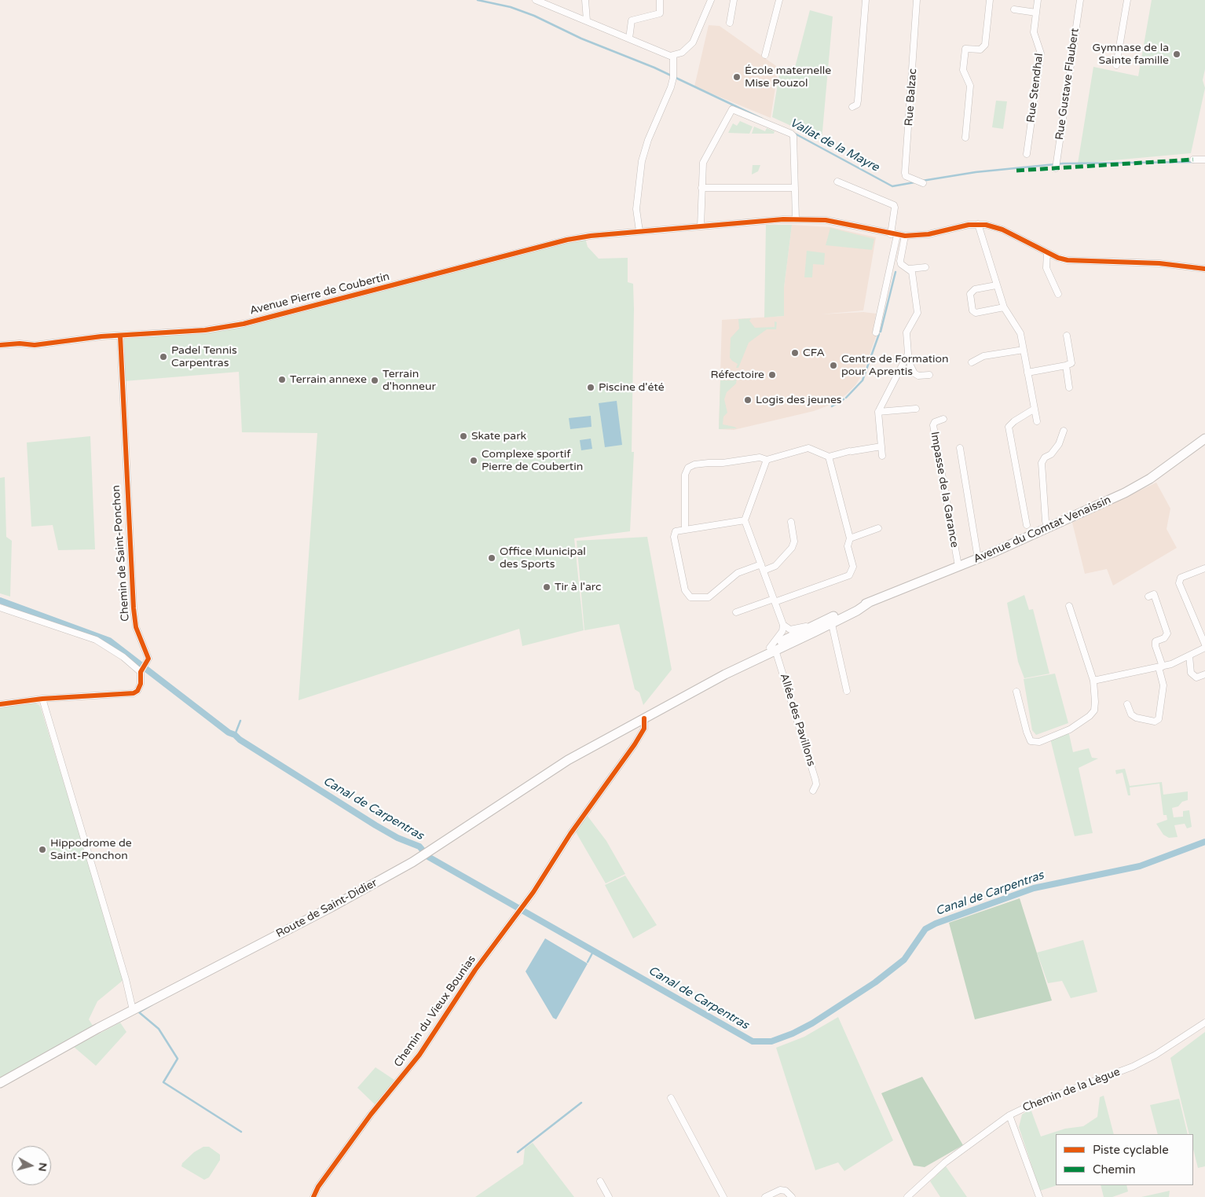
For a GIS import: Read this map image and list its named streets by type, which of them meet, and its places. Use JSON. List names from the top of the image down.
{
  "streets": {
    "main road": ["Avenue du Comtat Venaissin", "Route de Saint-Didier"],
    "street": [
      "Rue Gustave Flaubert",
      "Rue Stendhal",
      "Rue Balzac",
      "Avenue Pierre de Coubertin",
      "Impasse de la Garance",
      "Chemin de Saint-Ponchon",
      "Allée des Pavillons",
      "Chemin du Vieux Bounias",
      "Chemin de la Lègue"
    ]
  },
  "crossings": [
    ["Avenue Pierre de Coubertin", "Chemin de Saint-Ponchon"],
    ["Impasse de la Garance", "Avenue du Comtat Venaissin"],
    ["Avenue du Comtat Venaissin", "Allée des Pavillons"],
    ["Avenue du Comtat Venaissin", "Route de Saint-Didier"],
    ["Avenue du Comtat Venaissin", "Chemin du Vieux Bounias"],
    ["Route de Saint-Didier", "Chemin du Vieux Bounias"]
  ],
  "water": ["Vallat de la Mayre", "Canal de Carpentras"],
  "places": [
    "Gymnase de la Sainte famille",
    "École maternelle Mise Pouzol",
    "CFA",
    "Padel Tennis Carpentras",
    "Centre de Formation pour Aprentis",
    "Réfectoire",
    "Terrain annexe",
    "Terrain d'honneur",
    "Piscine d'été",
    "Logis des jeunes",
    "Skate park",
    "Complexe sportif Pierre de Coubertin",
    "Office Municipal des Sports",
    "Tir à l'arc",
    "Hippodrome de Saint-Ponchon"
  ],
  "legend": ["Piste cyclable", "Chemin"],
  "north": "right"
}
